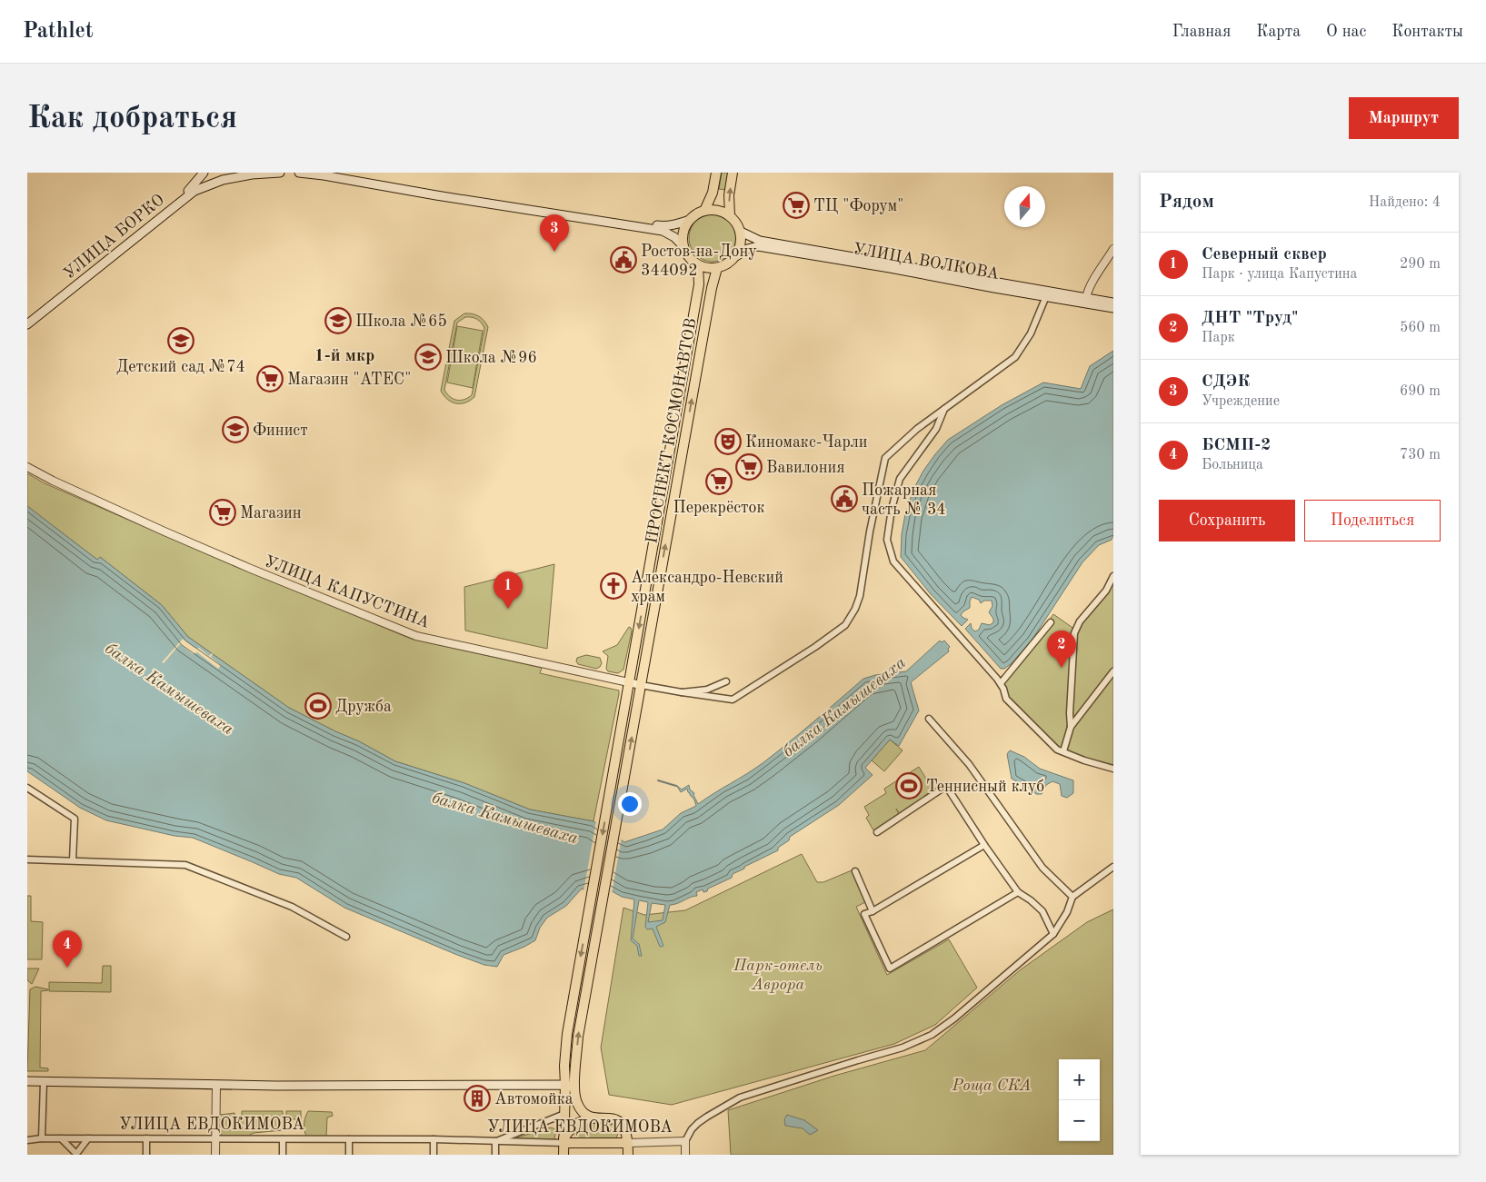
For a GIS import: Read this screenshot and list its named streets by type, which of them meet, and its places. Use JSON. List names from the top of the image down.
{
  "streets": {
    "main road": [
      "УЛИЦА БОРКО",
      "УЛИЦА ВОЛКОВА",
      "ПРОСПЕКТ КОСМОНАВТОВ",
      "УЛИЦА ЕВДОКИМОВА"
    ],
    "street": ["УЛИЦА КАПУСТИНА"]
  },
  "crossings": [
    ["УЛИЦА ВОЛКОВА", "ПРОСПЕКТ КОСМОНАВТОВ"],
    ["ПРОСПЕКТ КОСМОНАВТОВ", "УЛИЦА КАПУСТИНА"]
  ],
  "districts": ["1-й мкр"],
  "water": ["балка Камышеваха"],
  "parks": ["Парк-отель Аврора", "Роща СКА"],
  "places": {
    "supermarket": [
      "ТЦ \"Форум\"",
      "Магазин \"АТЕС\"",
      "Вавилония",
      "Перекрёсток",
      "Магазин"
    ],
    "public building": ["Ростов-на-Дону 344092", "Пожарная часть № 34"],
    "school or university": [
      "Школа №65",
      "Детский сад №74",
      "Школа №96",
      "Финист"
    ],
    "theatre": ["Киномакс-Чарли"],
    "church": ["Александро-Невский храм"],
    "sports": ["Дружба", "Теннисный клуб"],
    "building": ["Автомойка"]
  },
  "north": "top",
  "page": {
    "header": "Pathlet",
    "nav": [
      "Главная",
      "Карта",
      "О нас",
      "Контакты"
    ],
    "buttons": [
      "Маршрут",
      ["Сохранить", "Поделиться"]
    ],
    "title": "Как добраться",
    "heading": ["Рядом", "Найдено: 4"],
    "pins": [
      "3",
      "1",
      "2",
      "4"
    ],
    "list": [
      {
        "mark": "1",
        "name": "Северный сквер",
        "note": "Парк · улица Капустина",
        "value": "290 m"
      },
      {
        "mark": "2",
        "name": "ДНТ \"Труд\"",
        "note": "Парк",
        "value": "560 m"
      },
      {
        "mark": "3",
        "name": "СДЭК",
        "note": "Учреждение",
        "value": "690 m"
      },
      {
        "mark": "4",
        "name": "БСМП-2",
        "note": "Больница",
        "value": "730 m"
      }
    ],
    "map_buttons": ["+", "−"]
  }
}
